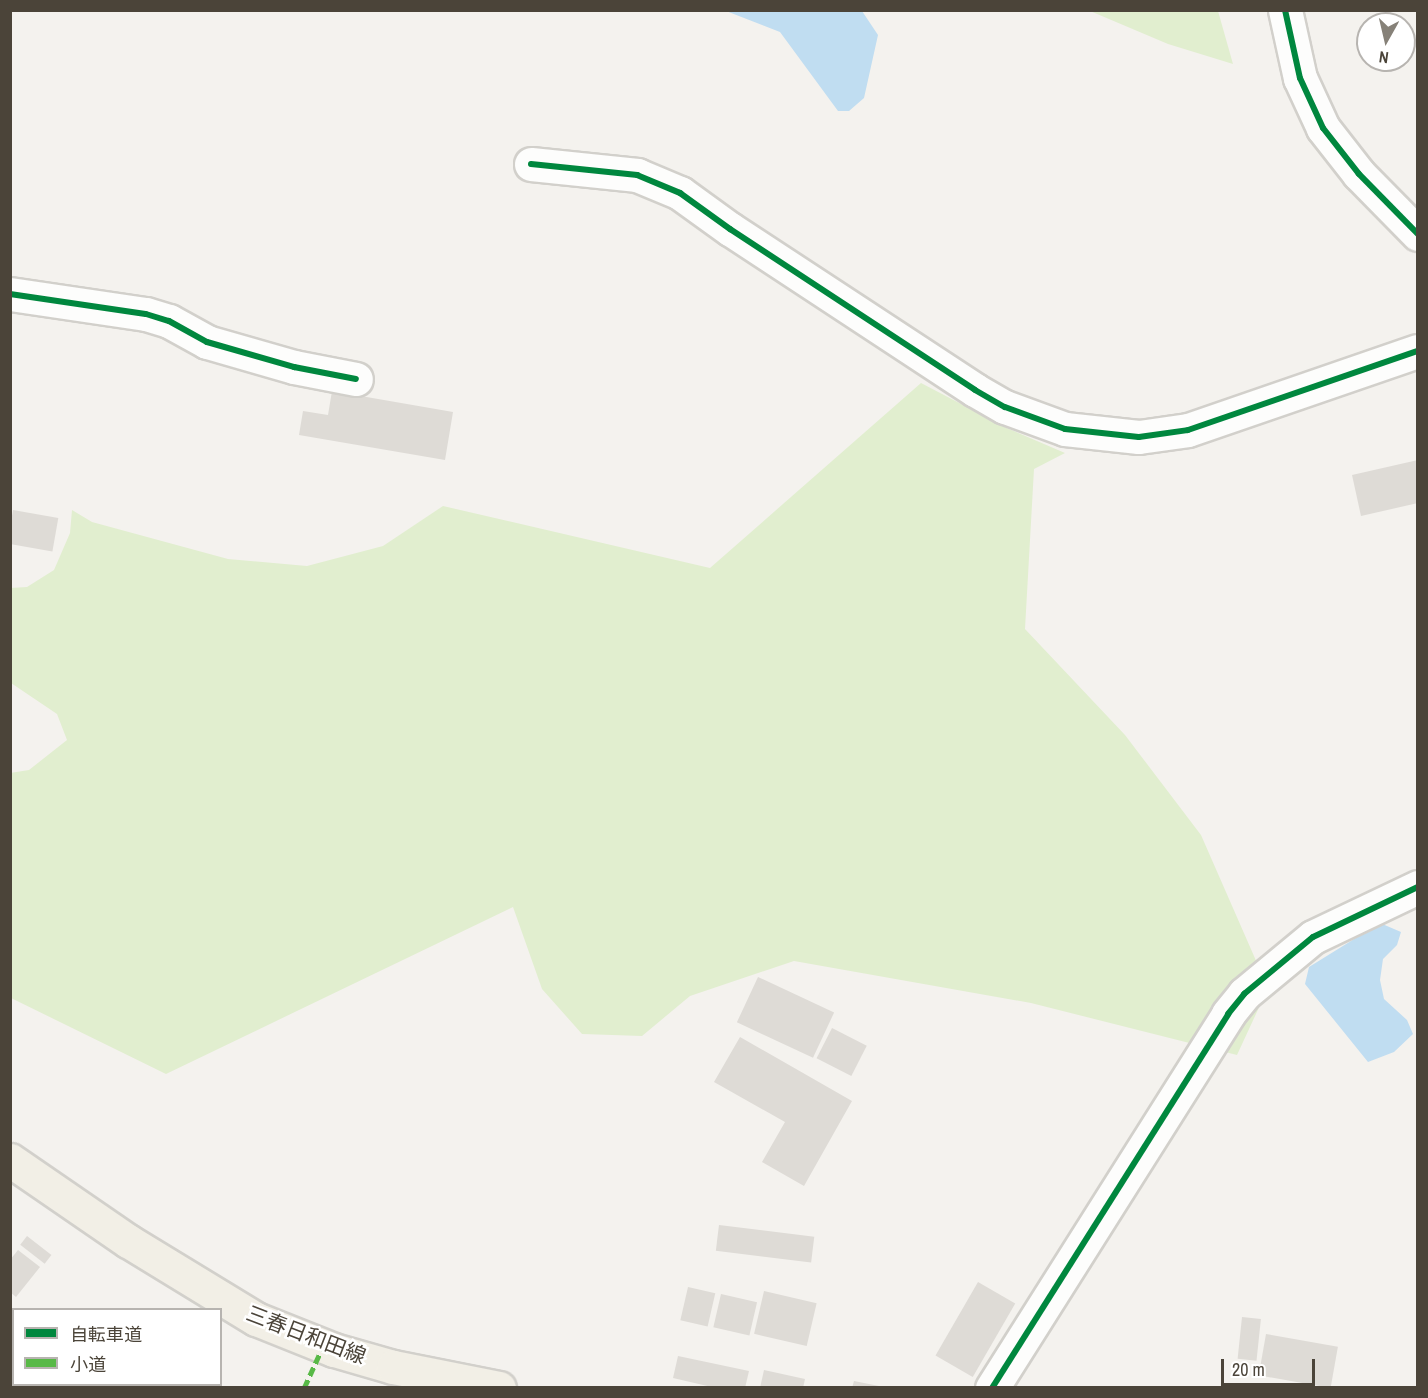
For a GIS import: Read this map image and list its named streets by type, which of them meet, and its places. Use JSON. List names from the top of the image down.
{
  "streets": {
    "main road": ["三春日和田線"]
  },
  "legend": ["自転車道", "小道"],
  "scale_bar": "20 m",
  "north": "bottom"
}
